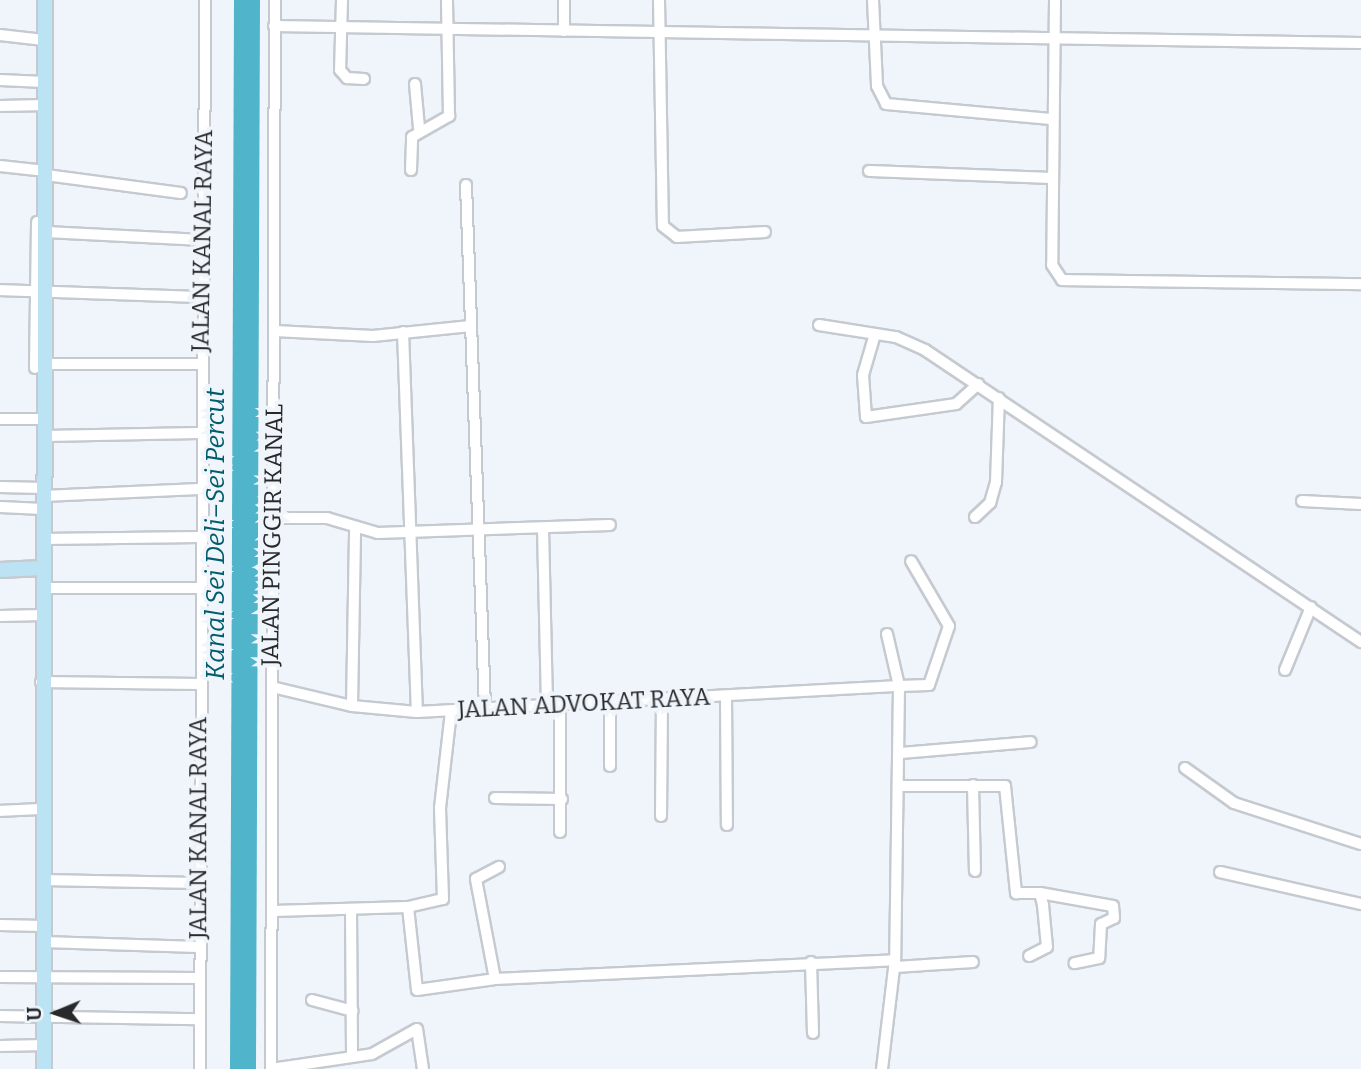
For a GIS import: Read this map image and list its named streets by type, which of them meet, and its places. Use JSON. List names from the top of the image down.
{
  "streets": {
    "street": ["JALAN KANAL RAYA", "JALAN PINGGIR KANAL", "JALAN ADVOKAT RAYA"]
  },
  "crossings": [
    ["JALAN PINGGIR KANAL", "JALAN ADVOKAT RAYA"]
  ],
  "water": ["Kanal Sei Deli–Sei Percut"],
  "north": "left"
}
